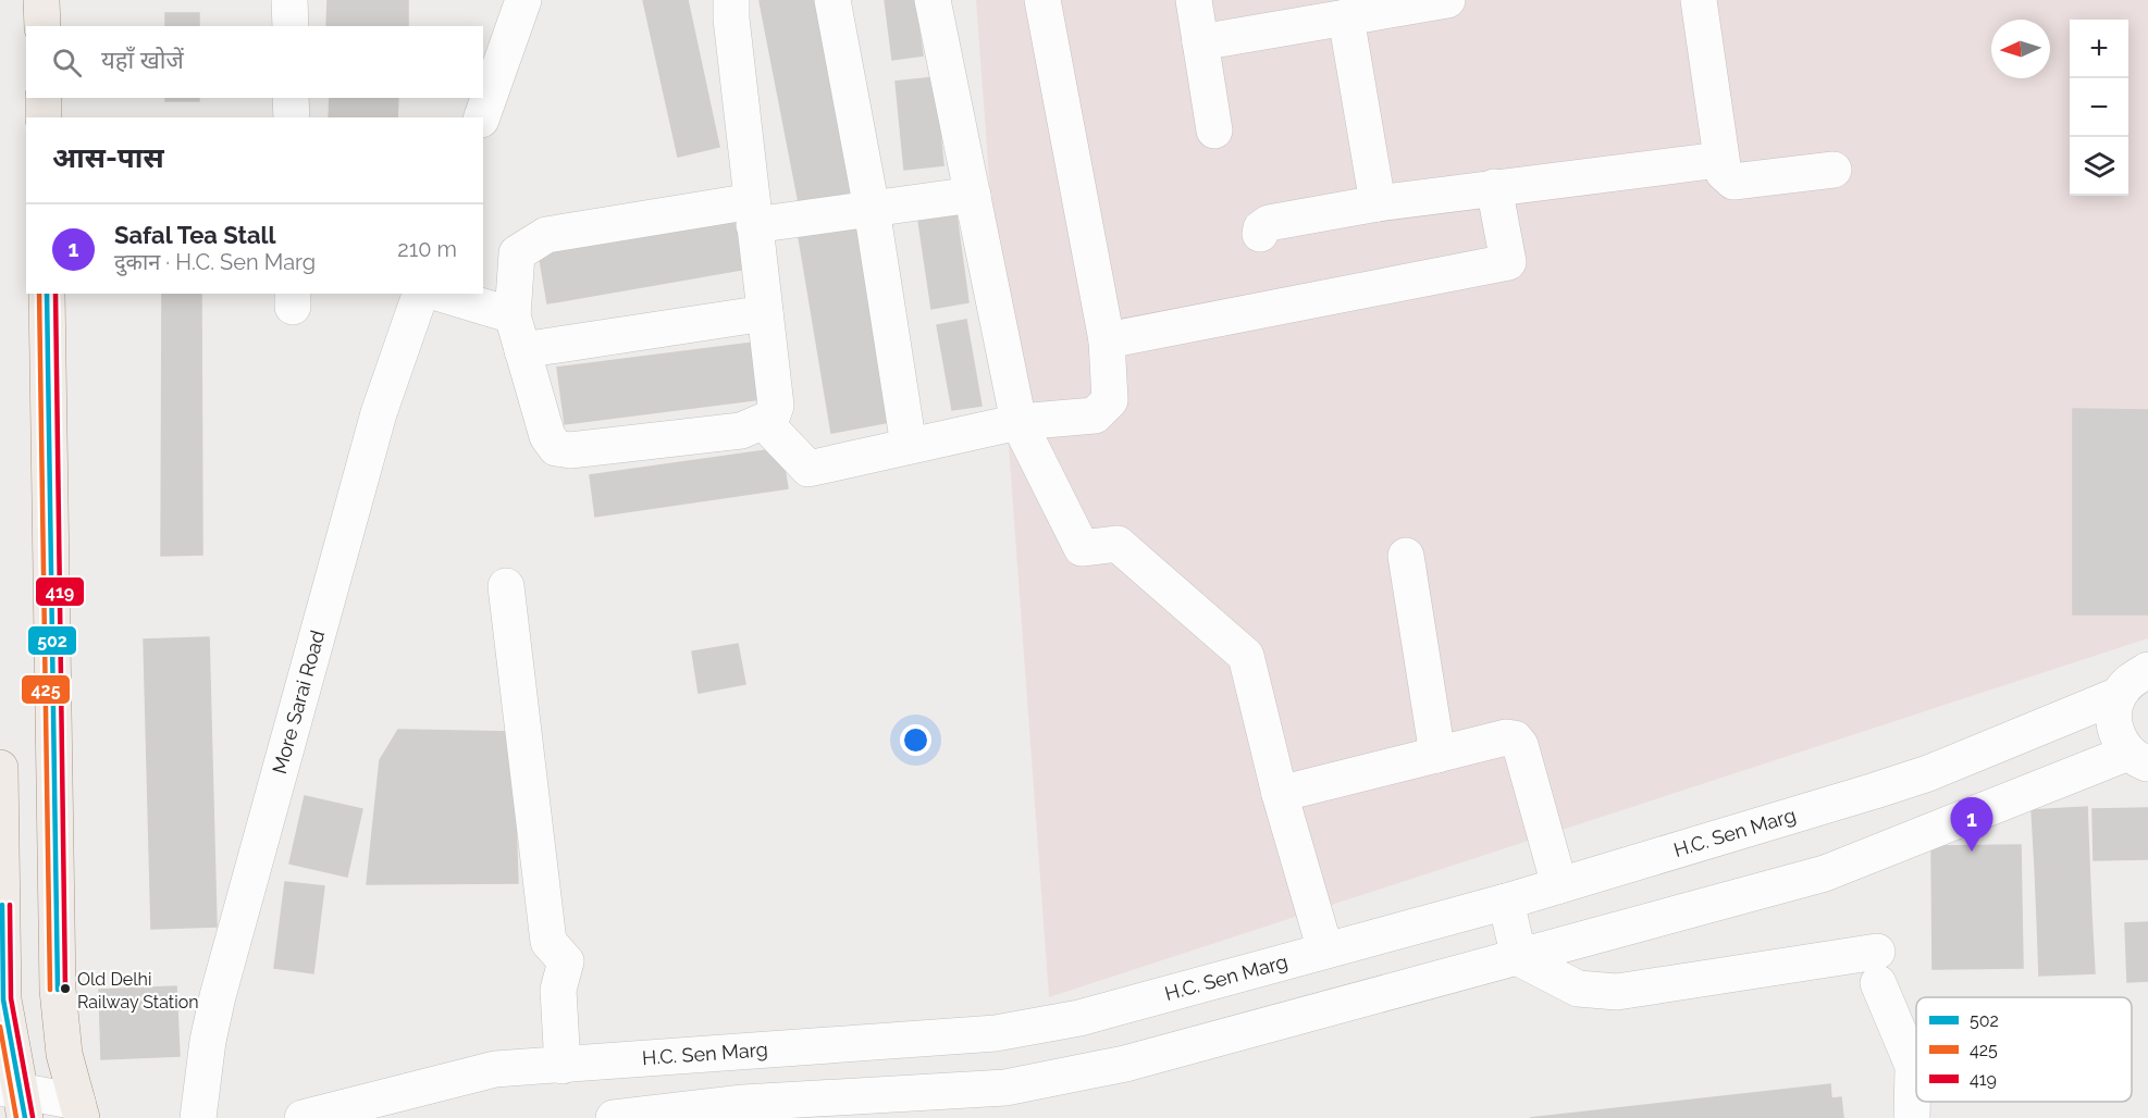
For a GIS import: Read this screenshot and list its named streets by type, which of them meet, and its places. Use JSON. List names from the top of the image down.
{
  "streets": {
    "street": ["More Sarai Road", "H.C. Sen Marg"]
  },
  "places": ["Old Delhi Railway Station"],
  "lines": ["transit line 502", "transit line 425", "transit line 419"],
  "legend": ["502", "425", "419"],
  "north": "left",
  "page": {
    "map_buttons": ["+", "−"],
    "search": "यहाँ खोजें",
    "heading": "आस-पास",
    "list": [
      {
        "mark": "1",
        "name": "Safal Tea Stall",
        "note": "दुकान · H.C. Sen Marg",
        "value": "210 m"
      }
    ],
    "pins": "1"
  }
}
